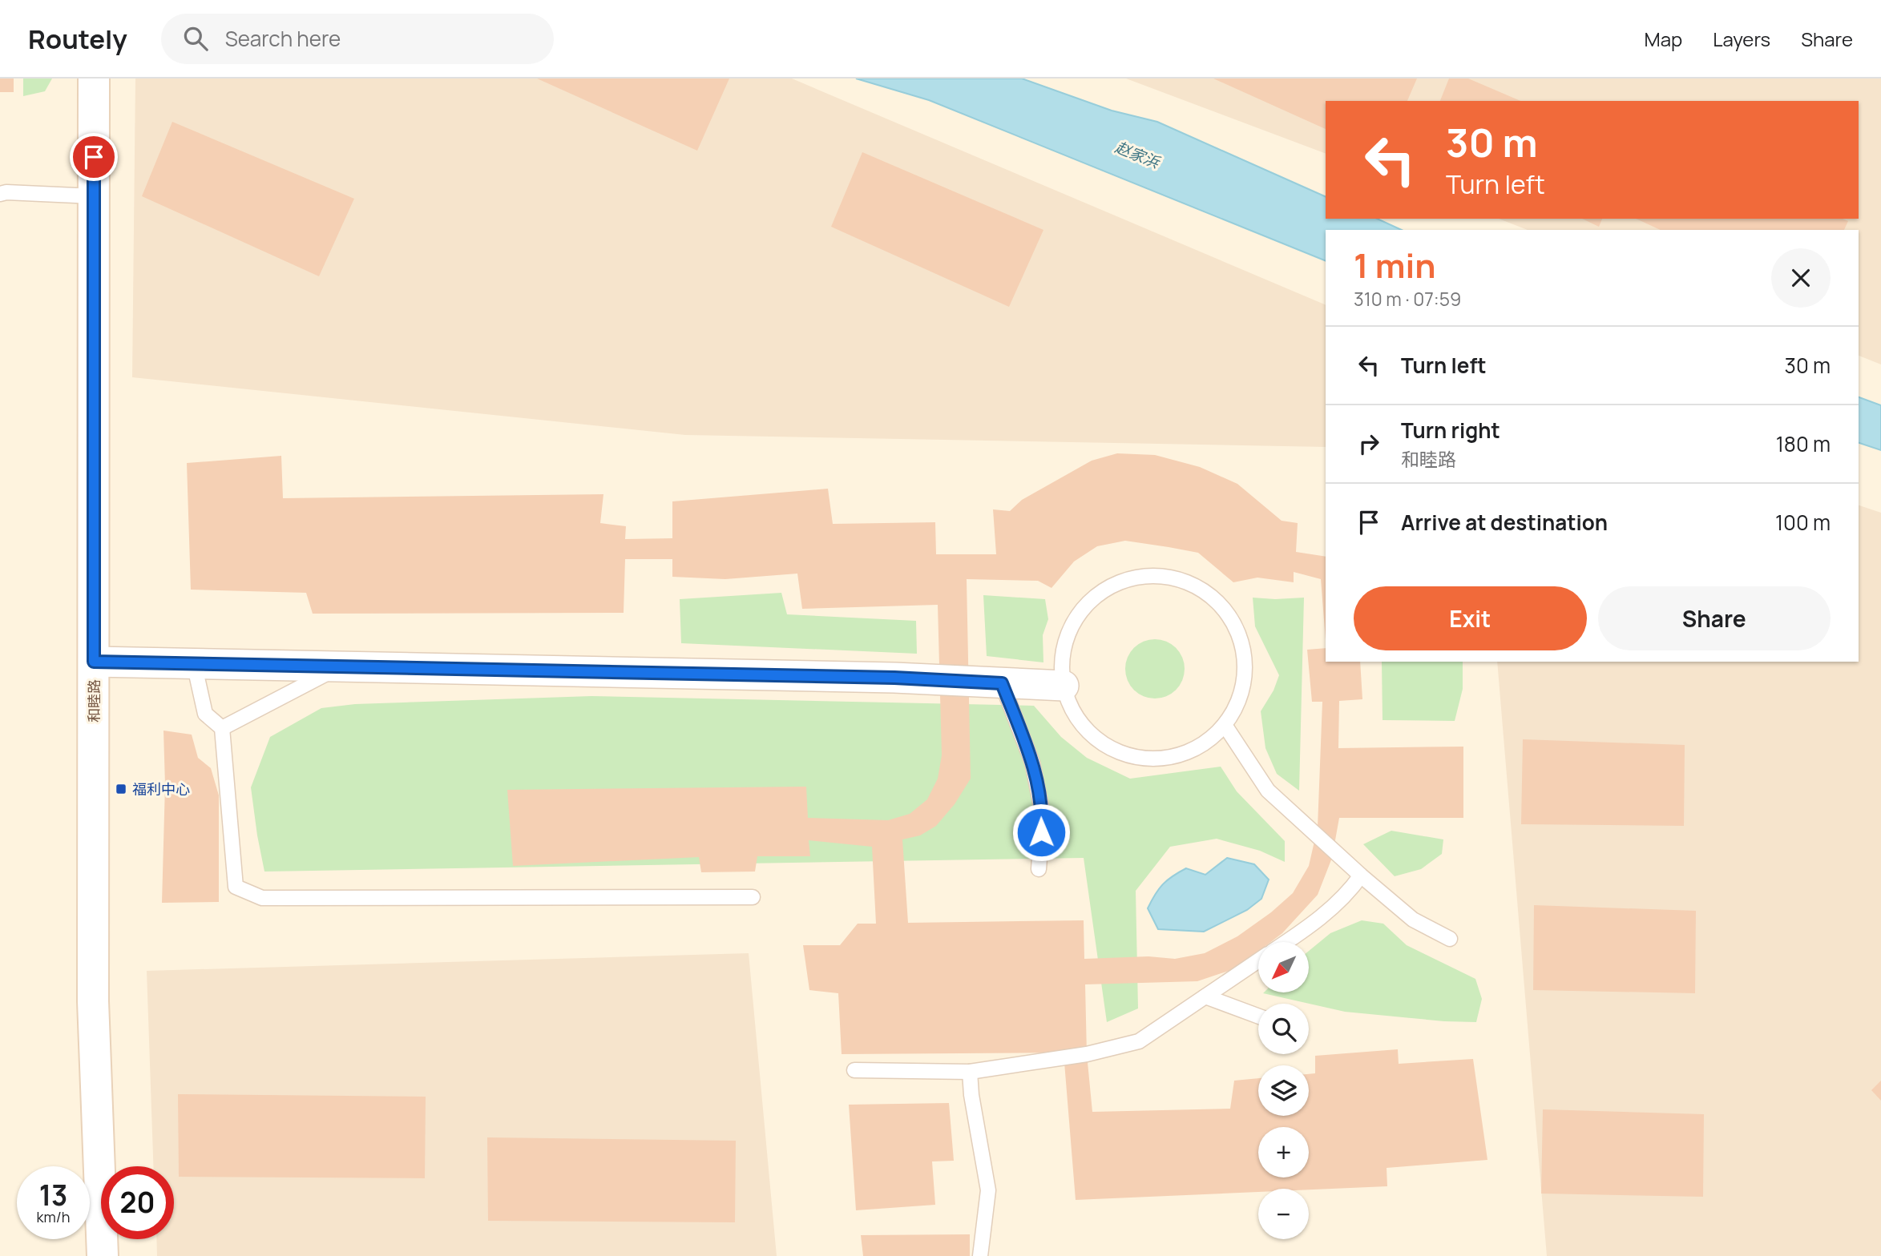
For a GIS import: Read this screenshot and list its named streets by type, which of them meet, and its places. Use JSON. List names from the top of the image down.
{
  "streets": {
    "street": ["和睦路"]
  },
  "water": ["赵家浜"],
  "places": {
    "transit": ["福利中心"]
  },
  "north": "bottom left",
  "page": {
    "header": "Routely",
    "search": "Search here",
    "nav": ["Map", "Layers", "Share"],
    "turn": ["30 m", "Turn left"],
    "heading": ["1 min", "310 m · 07:59"],
    "list": [
      {
        "name": "Turn left",
        "value": "30 m"
      },
      {
        "name": "Turn right",
        "note": "和睦路",
        "value": "180 m"
      },
      {
        "name": "Arrive at destination",
        "value": "100 m"
      }
    ],
    "buttons": ["Exit", "Share"],
    "map_buttons": ["+", "−"],
    "speed": "13 km/h",
    "limit": "20"
  }
}
